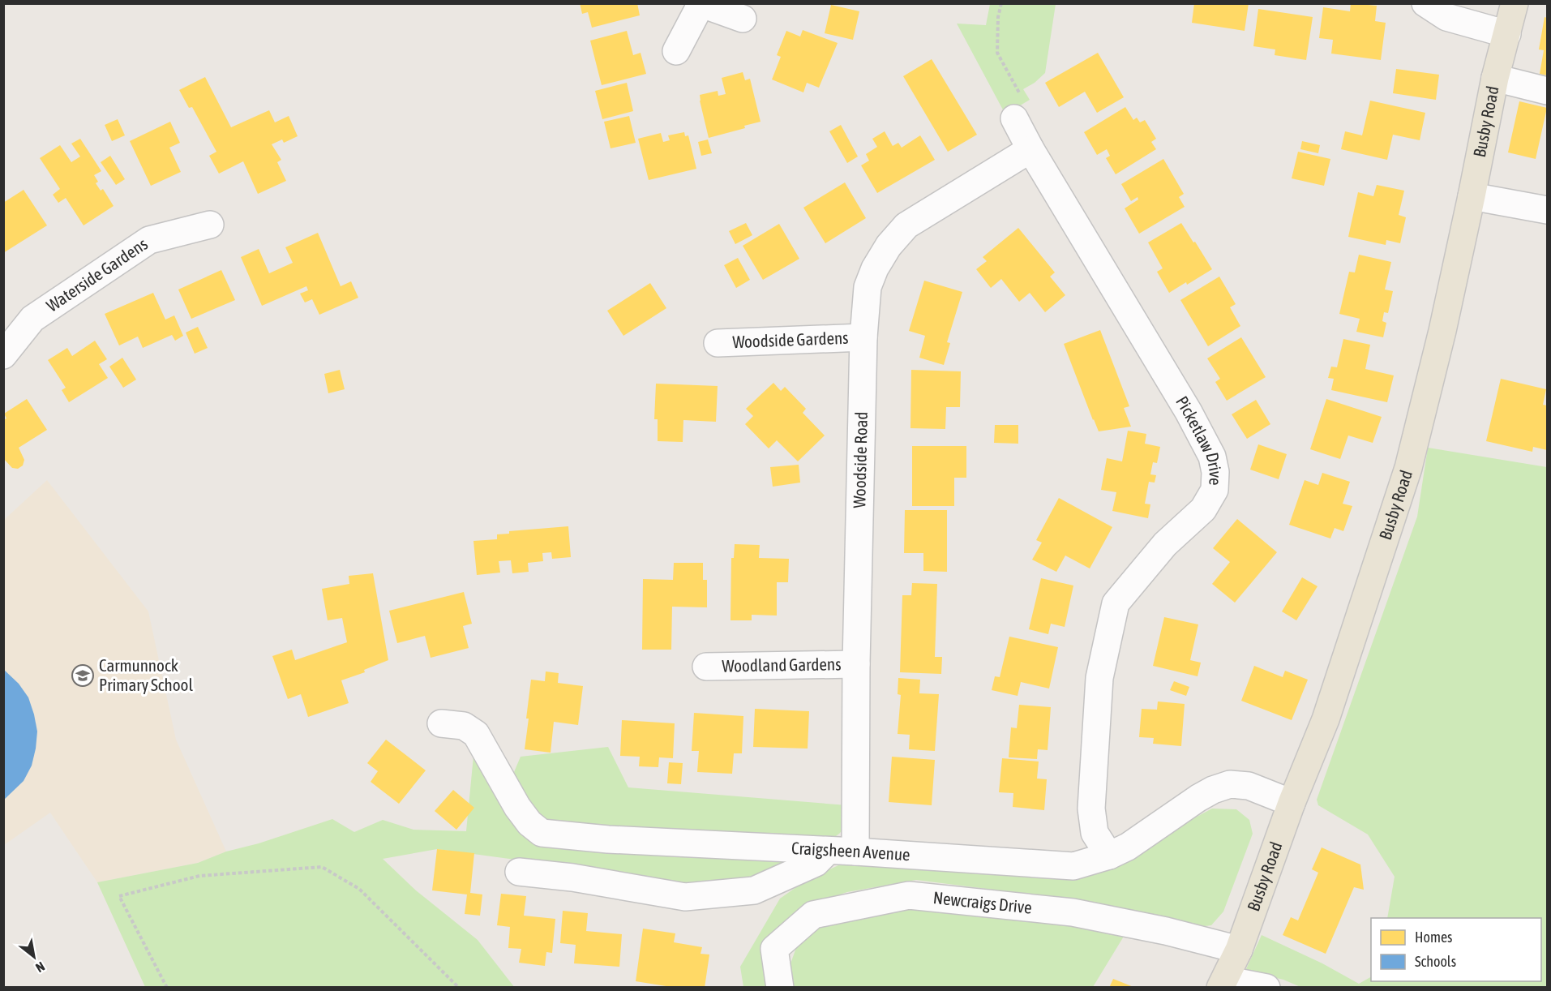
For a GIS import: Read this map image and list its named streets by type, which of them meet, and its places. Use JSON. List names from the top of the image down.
{
  "streets": {
    "main road": ["Busby Road"],
    "street": [
      "Waterside Gardens",
      "Woodside Gardens",
      "Picketlaw Drive",
      "Woodside Road",
      "Woodland Gardens",
      "Craigsheen Avenue",
      "Newcraigs Drive"
    ]
  },
  "crossings": [
    ["Busby Road", "Craigsheen Avenue"],
    ["Busby Road", "Newcraigs Drive"],
    ["Woodside Gardens", "Woodside Road"],
    ["Picketlaw Drive", "Woodside Road"],
    ["Picketlaw Drive", "Craigsheen Avenue"],
    ["Woodside Road", "Woodland Gardens"],
    ["Woodside Road", "Craigsheen Avenue"]
  ],
  "places": {
    "school or university": ["Carmunnock Primary School"]
  },
  "legend": ["Homes", "Schools"],
  "north": "bottom right"
}
